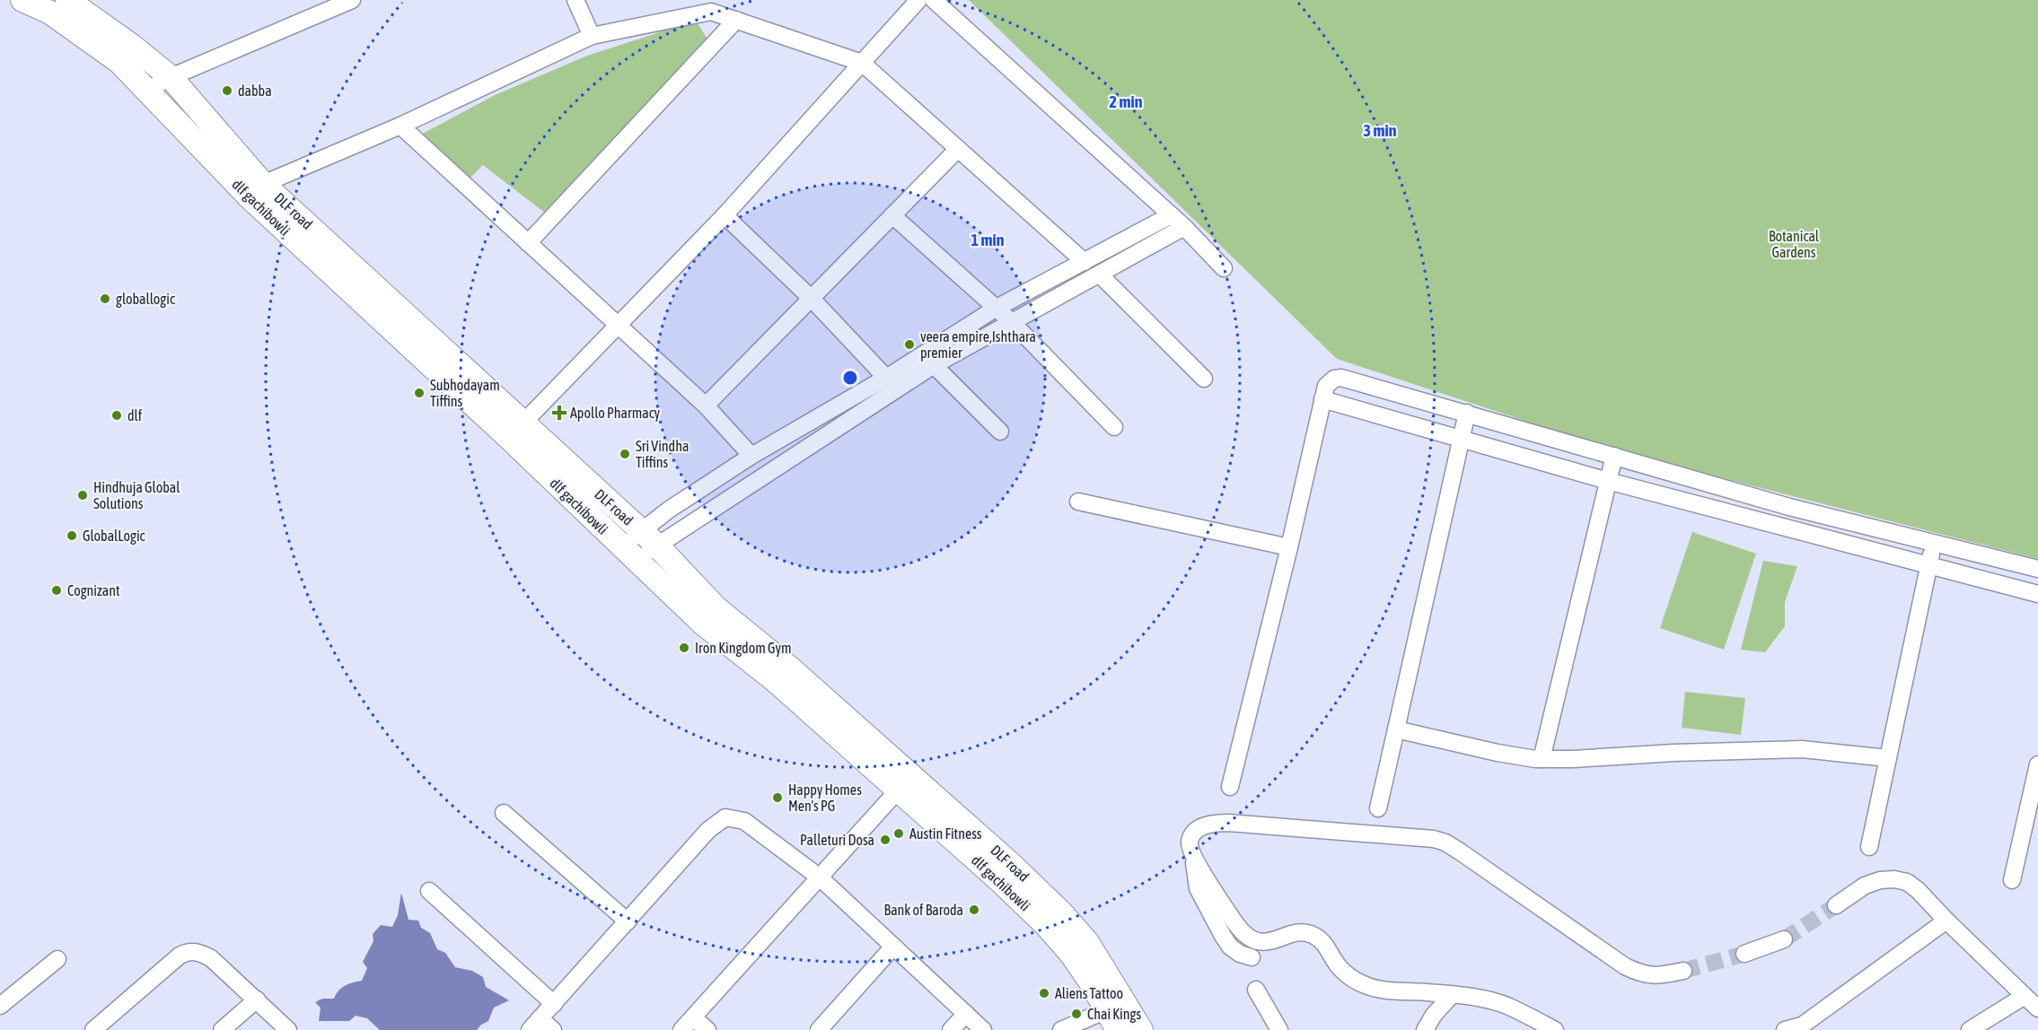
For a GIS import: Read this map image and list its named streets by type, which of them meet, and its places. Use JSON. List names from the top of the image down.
{
  "streets": {
    "main road": ["dlf gachibowli", "DLF road"]
  },
  "parks": ["Botanical Gardens"],
  "places": {
    "other": [
      "dabba",
      "globallogic",
      "veera empire,Ishthara premier",
      "Subhodayam Tiffins",
      "dlf",
      "Sri Vindha Tiffins",
      "Hindhuja Global Solutions",
      "GlobalLogic",
      "Cognizant",
      "Iron Kingdom Gym",
      "Happy Homes Men's PG",
      "Austin Fitness",
      "Palleturi Dosa",
      "Bank of Baroda",
      "Aliens Tattoo",
      "Chai Kings"
    ],
    "health": ["Apollo Pharmacy"]
  },
  "rings": ["2 min", "3 min", "1 min"]
}
